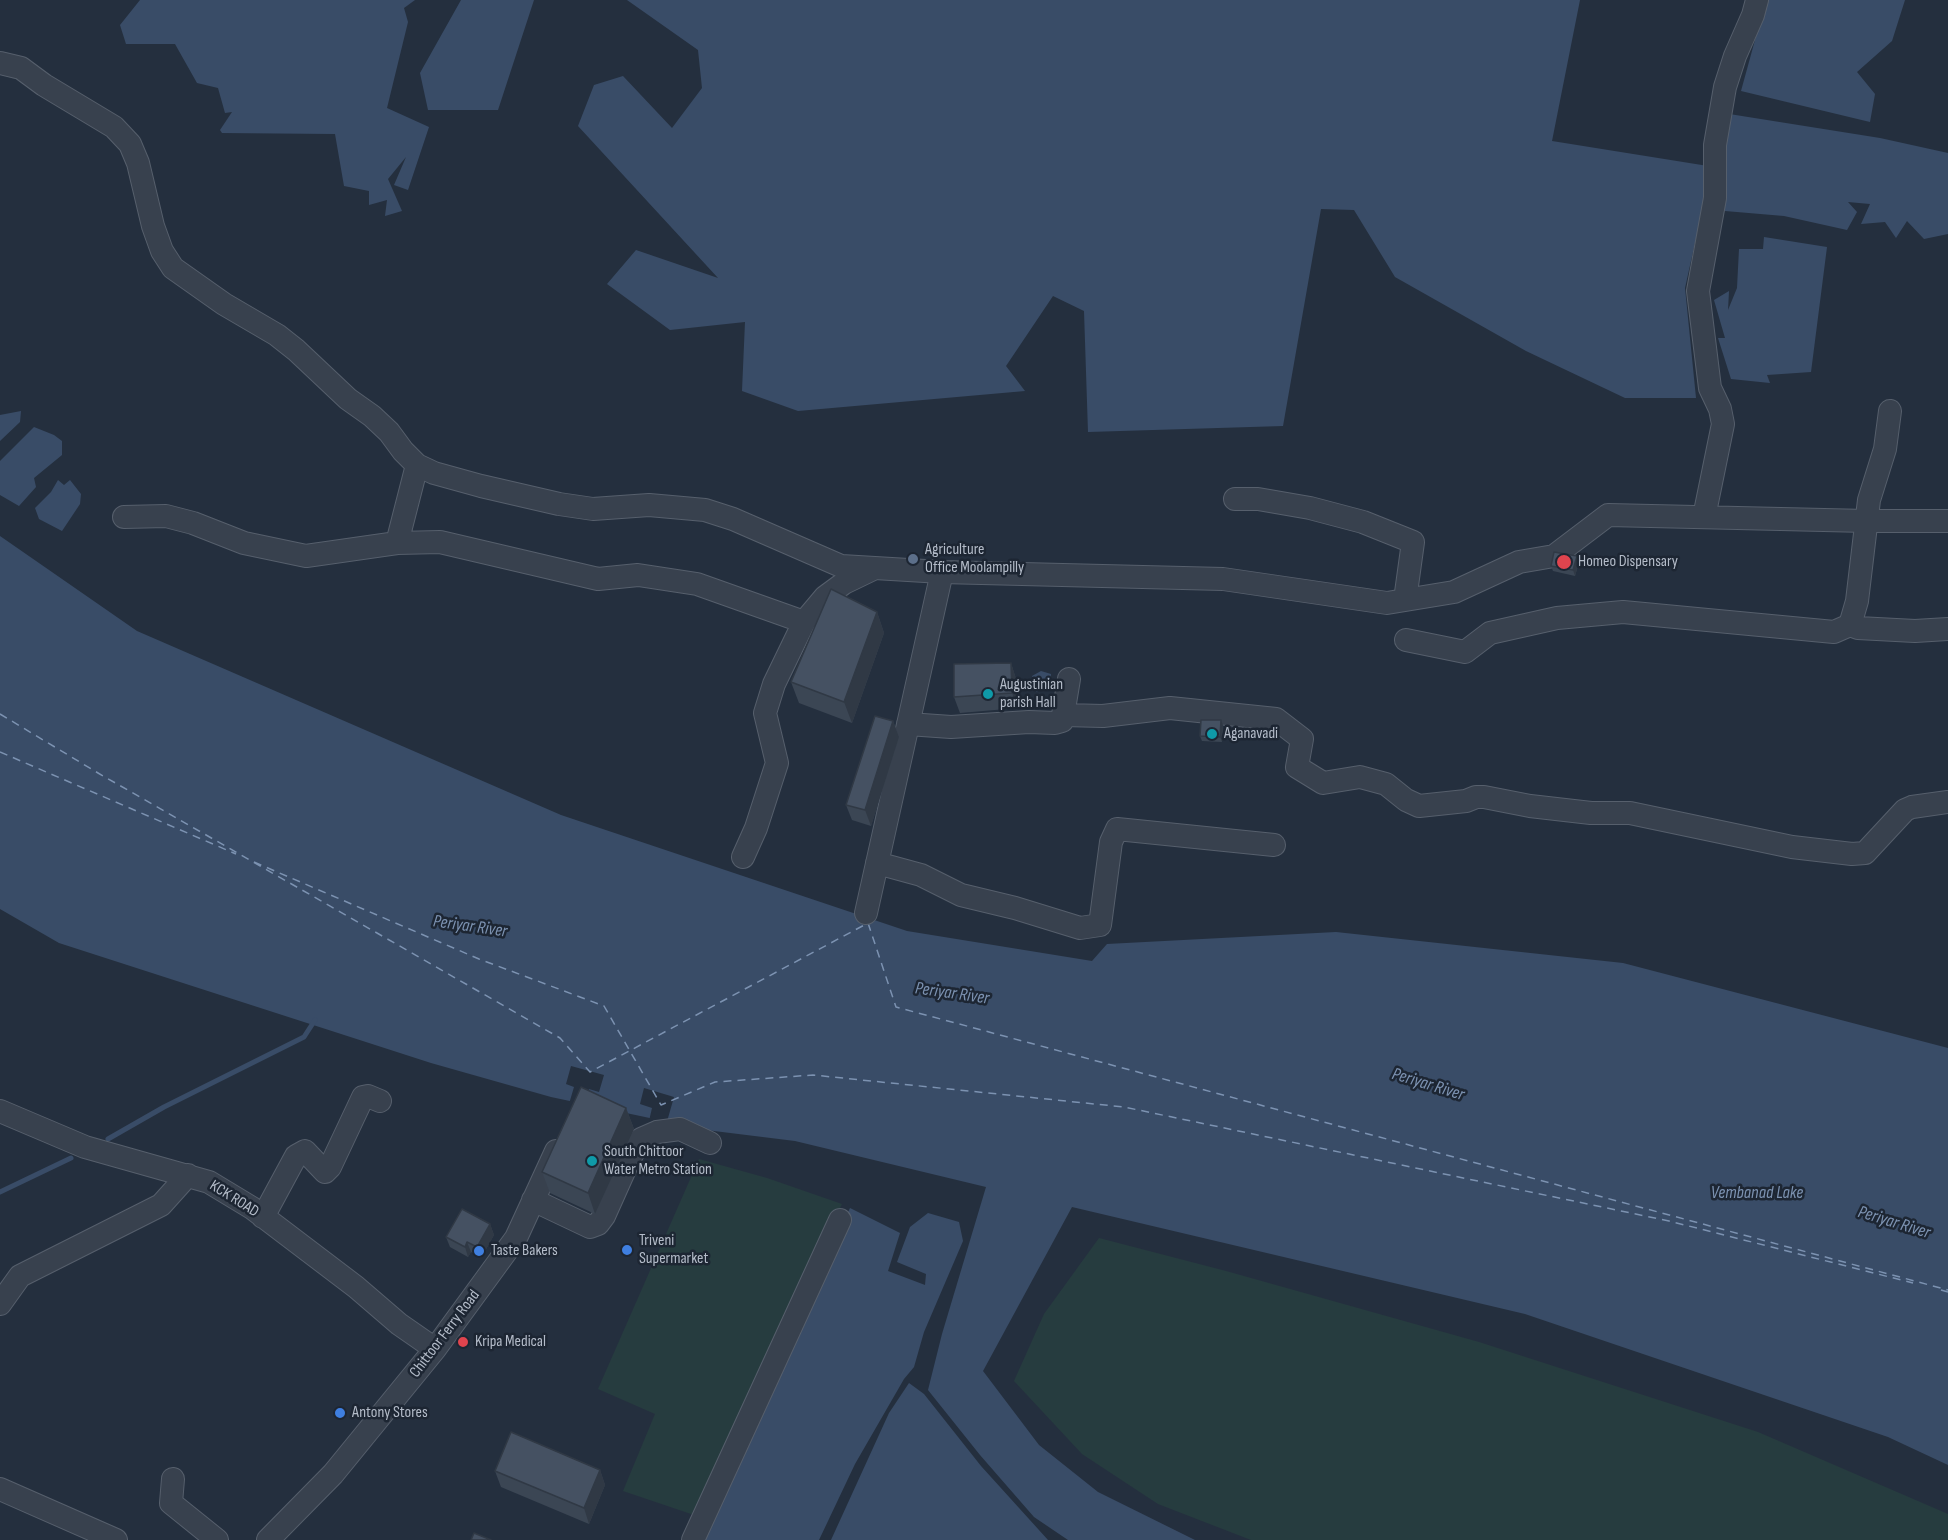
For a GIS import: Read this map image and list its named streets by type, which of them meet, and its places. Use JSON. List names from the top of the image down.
{
  "streets": {
    "street": ["KCK ROAD", "Chittoor Ferry Road"]
  },
  "crossings": [
    ["KCK ROAD", "Chittoor Ferry Road"]
  ],
  "water": ["Periyar River", "Vembanad Lake"],
  "places": [
    "Agriculture Office Moolampilly",
    "Homeo Dispensary",
    "Augustinian parish Hall",
    "Aganavadi",
    "South Chittoor Water Metro Station",
    "Triveni Supermarket",
    "Taste Bakers",
    "Kripa Medical",
    "Antony Stores"
  ]
}
